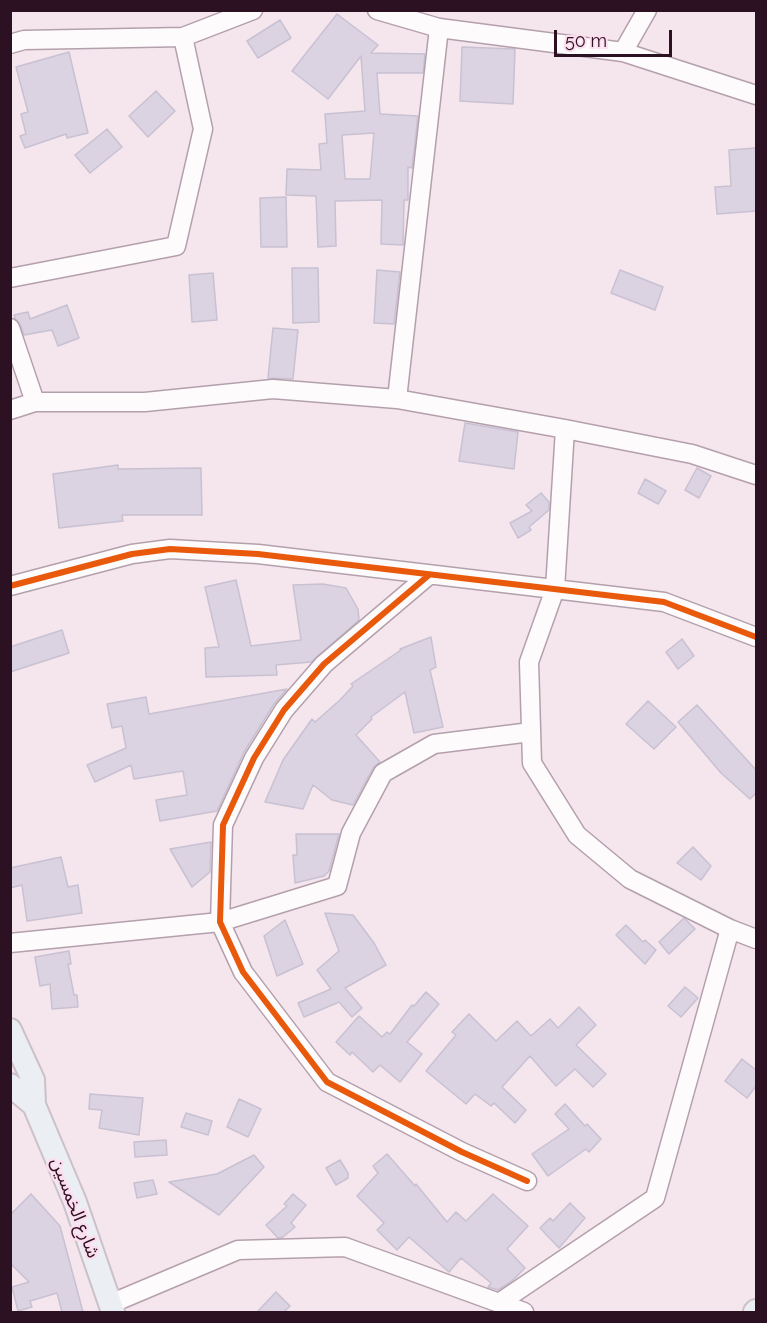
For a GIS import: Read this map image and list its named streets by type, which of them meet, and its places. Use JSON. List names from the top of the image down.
{
  "streets": {
    "main road": ["شارع الخمسين"]
  },
  "scale_bar": "50 m"
}
